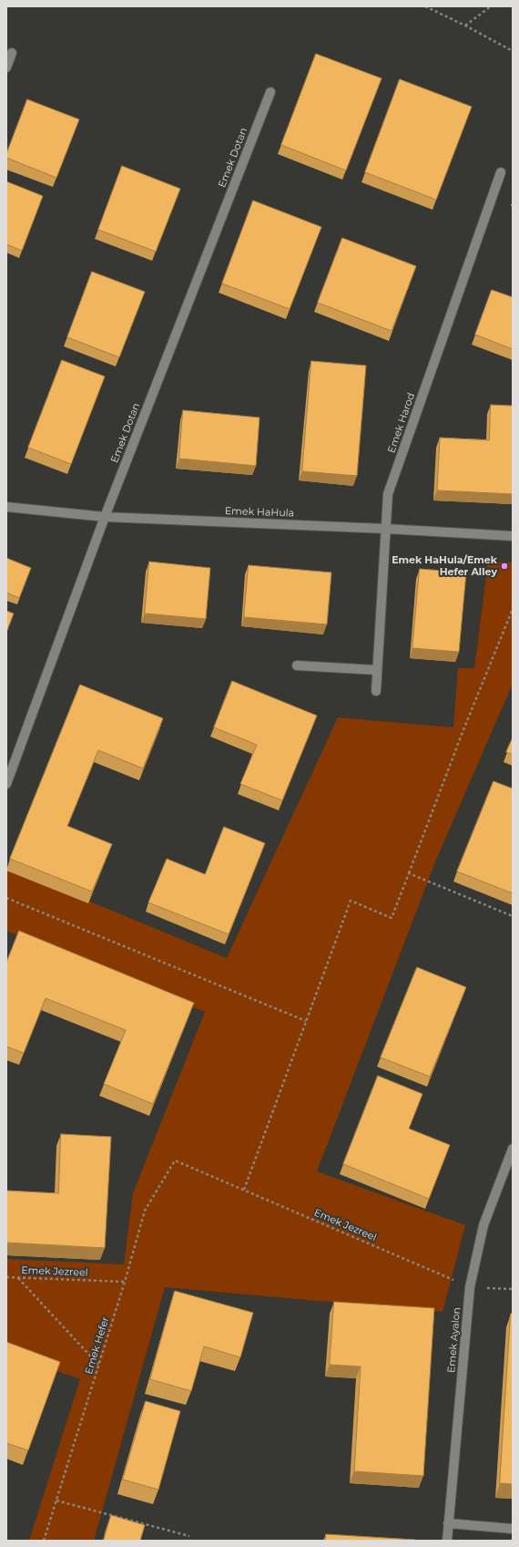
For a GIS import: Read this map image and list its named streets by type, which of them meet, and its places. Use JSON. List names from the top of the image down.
{
  "streets": {
    "street": [
      "Emek Dotan",
      "Emek Harod",
      "Emek HaHula",
      "Emek Ayalon"
    ],
    "path": ["Emek Jezreel", "Emek Hefer"]
  },
  "crossings": [
    ["Emek Dotan", "Emek HaHula"],
    ["Emek Harod", "Emek HaHula"],
    ["Emek Jezreel", "Emek Ayalon"],
    ["Emek Jezreel", "Emek Hefer"]
  ],
  "places": ["Emek HaHula/Emek Hefer Alley"]
}
